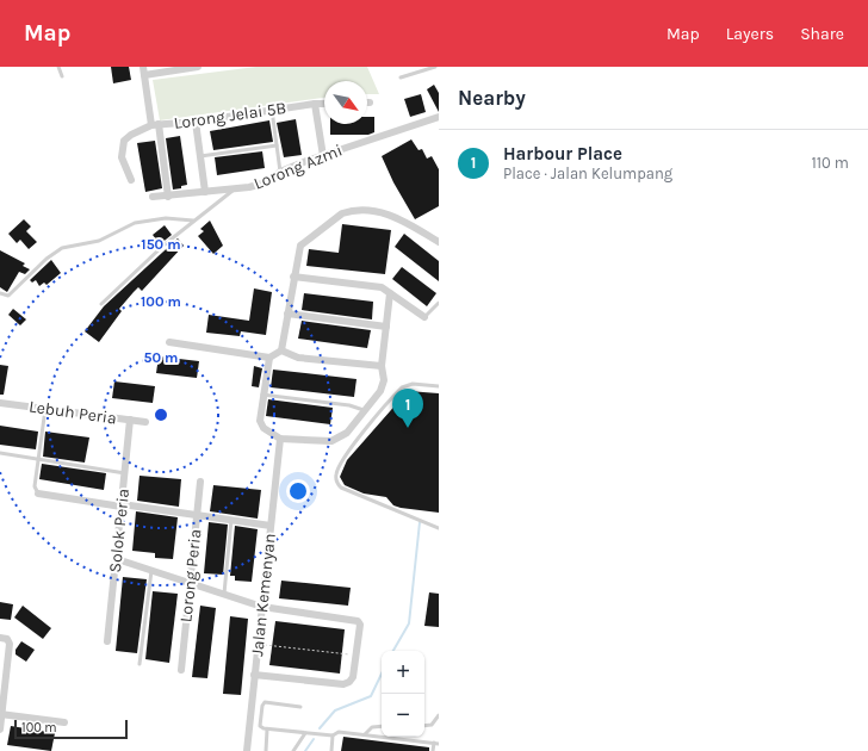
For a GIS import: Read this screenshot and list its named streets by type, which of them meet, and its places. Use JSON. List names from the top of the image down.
{
  "streets": {
    "street": [
      "Lorong Jelai 5B",
      "Lorong Azmi",
      "Lebuh Peria",
      "Solok Peria",
      "Lorong Peria",
      "Jalan Kemenyan"
    ]
  },
  "crossings": [
    ["Lebuh Peria", "Solok Peria"]
  ],
  "scale_bar": "100 m",
  "north": "bottom right",
  "page": {
    "header": "Map",
    "nav": ["Map", "Layers", "Share"],
    "heading": "Nearby",
    "list": [
      {
        "mark": "1",
        "name": "Harbour Place",
        "note": "Place · Jalan Kelumpang",
        "value": "110 m"
      }
    ],
    "pins": "1",
    "map_buttons": ["+", "−"],
    "scale": "100 m"
  },
  "rings": ["150 m", "100 m", "50 m"]
}
